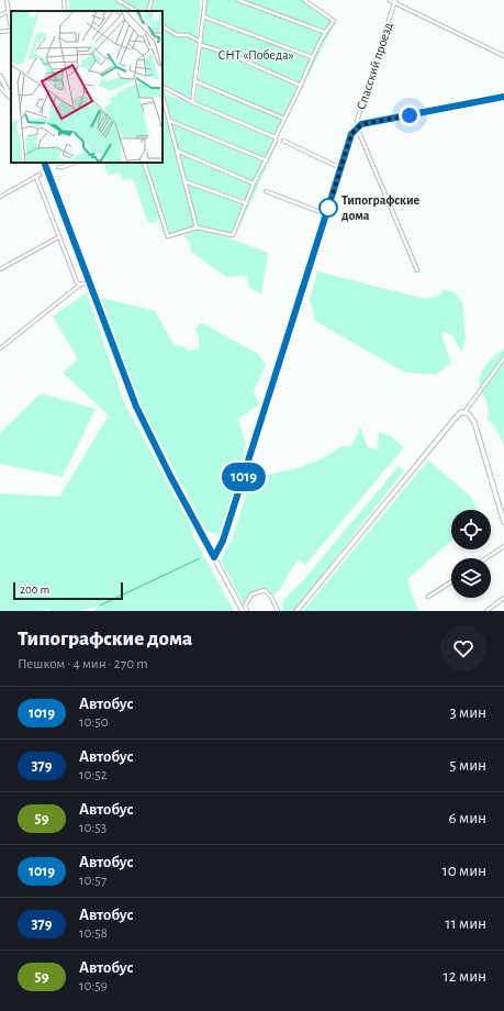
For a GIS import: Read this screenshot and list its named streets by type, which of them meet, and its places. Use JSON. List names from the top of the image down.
{
  "streets": {
    "main road": ["Спасский проезд"]
  },
  "parks": ["СНТ «Победа»"],
  "places": ["Типографские дома"],
  "lines": ["bus line 1019"],
  "scale_bar": "200 m",
  "page": {
    "on_map": "1019",
    "scale": "200 m",
    "heading": ["Типографские дома", "Пешком · 4 мин · 270 m"],
    "list": [
      {
        "mark": "1019",
        "name": "Автобус",
        "note": "10:50",
        "value": "3 мин"
      },
      {
        "mark": "379",
        "name": "Автобус",
        "note": "10:52",
        "value": "5 мин"
      },
      {
        "mark": "59",
        "name": "Автобус",
        "note": "10:53",
        "value": "6 мин"
      },
      {
        "mark": "1019",
        "name": "Автобус",
        "note": "10:57",
        "value": "10 мин"
      },
      {
        "mark": "379",
        "name": "Автобус",
        "note": "10:58",
        "value": "11 мин"
      },
      {
        "mark": "59",
        "name": "Автобус",
        "note": "10:59",
        "value": "12 мин"
      }
    ]
  }
}
